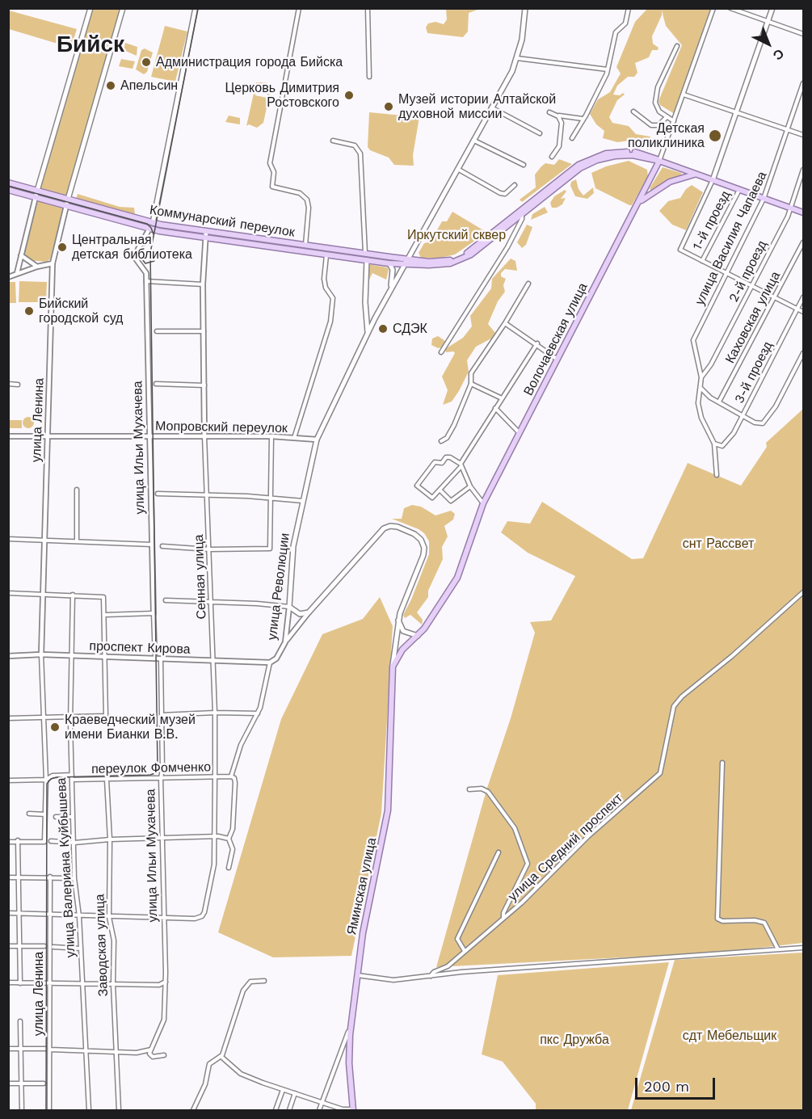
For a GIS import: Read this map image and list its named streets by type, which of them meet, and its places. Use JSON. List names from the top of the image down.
{
  "streets": {
    "main road": [
      "Коммунарский переулок",
      "Волочаевская улица",
      "улица Ленина",
      "улица Революции",
      "Яминская улица"
    ],
    "street": [
      "1-й проезд",
      "улица Василия Чапаева",
      "2-й проезд",
      "Каховская улица",
      "3-й проезд",
      "Мопровский переулок",
      "улица Ильи Мухачева",
      "Сенная улица",
      "проспект Кирова",
      "переулок Фомченко",
      "улица Средний проспект",
      "улица Валериана Куйбышева",
      "Заводская улица"
    ]
  },
  "crossings": [
    ["Коммунарский переулок", "улица Ленина"],
    ["Коммунарский переулок", "Сенная улица"],
    ["Коммунарский переулок", "улица Революции"],
    ["улица Василия Чапаева", "2-й проезд"],
    ["Волочаевская улица", "Яминская улица"],
    ["улица Ленина", "Мопровский переулок"],
    ["улица Ленина", "проспект Кирова"],
    ["улица Ленина", "переулок Фомченко"],
    ["Мопровский переулок", "улица Ильи Мухачева"],
    ["Мопровский переулок", "Сенная улица"],
    ["Мопровский переулок", "улица Революции"],
    ["улица Ильи Мухачева", "Сенная улица"],
    ["улица Ильи Мухачева", "проспект Кирова"],
    ["улица Ильи Мухачева", "переулок Фомченко"],
    ["Сенная улица", "улица Революции"],
    ["Сенная улица", "проспект Кирова"],
    ["Сенная улица", "переулок Фомченко"],
    ["улица Революции", "проспект Кирова"],
    ["улица Революции", "переулок Фомченко"],
    ["проспект Кирова", "улица Валериана Куйбышева"],
    ["переулок Фомченко", "улица Валериана Куйбышева"],
    ["переулок Фомченко", "Заводская улица"]
  ],
  "districts": ["Бийск"],
  "parks": [
    "Иркутский сквер",
    "снт Рассвет",
    "сдт Мебельщик",
    "пкс Дружба"
  ],
  "places": [
    "Администрация города Бийска",
    "Апельсин",
    "Церковь Димитрия Ростовского",
    "Музей истории Алтайской духовной миссии",
    "Детская поликлиника",
    "Центральная детская библиотека",
    "Бийский городской суд",
    "СДЭК",
    "Краеведческий музей имени Бианки В.В."
  ],
  "scale_bar": "200 m",
  "north": "bottom right"
}
